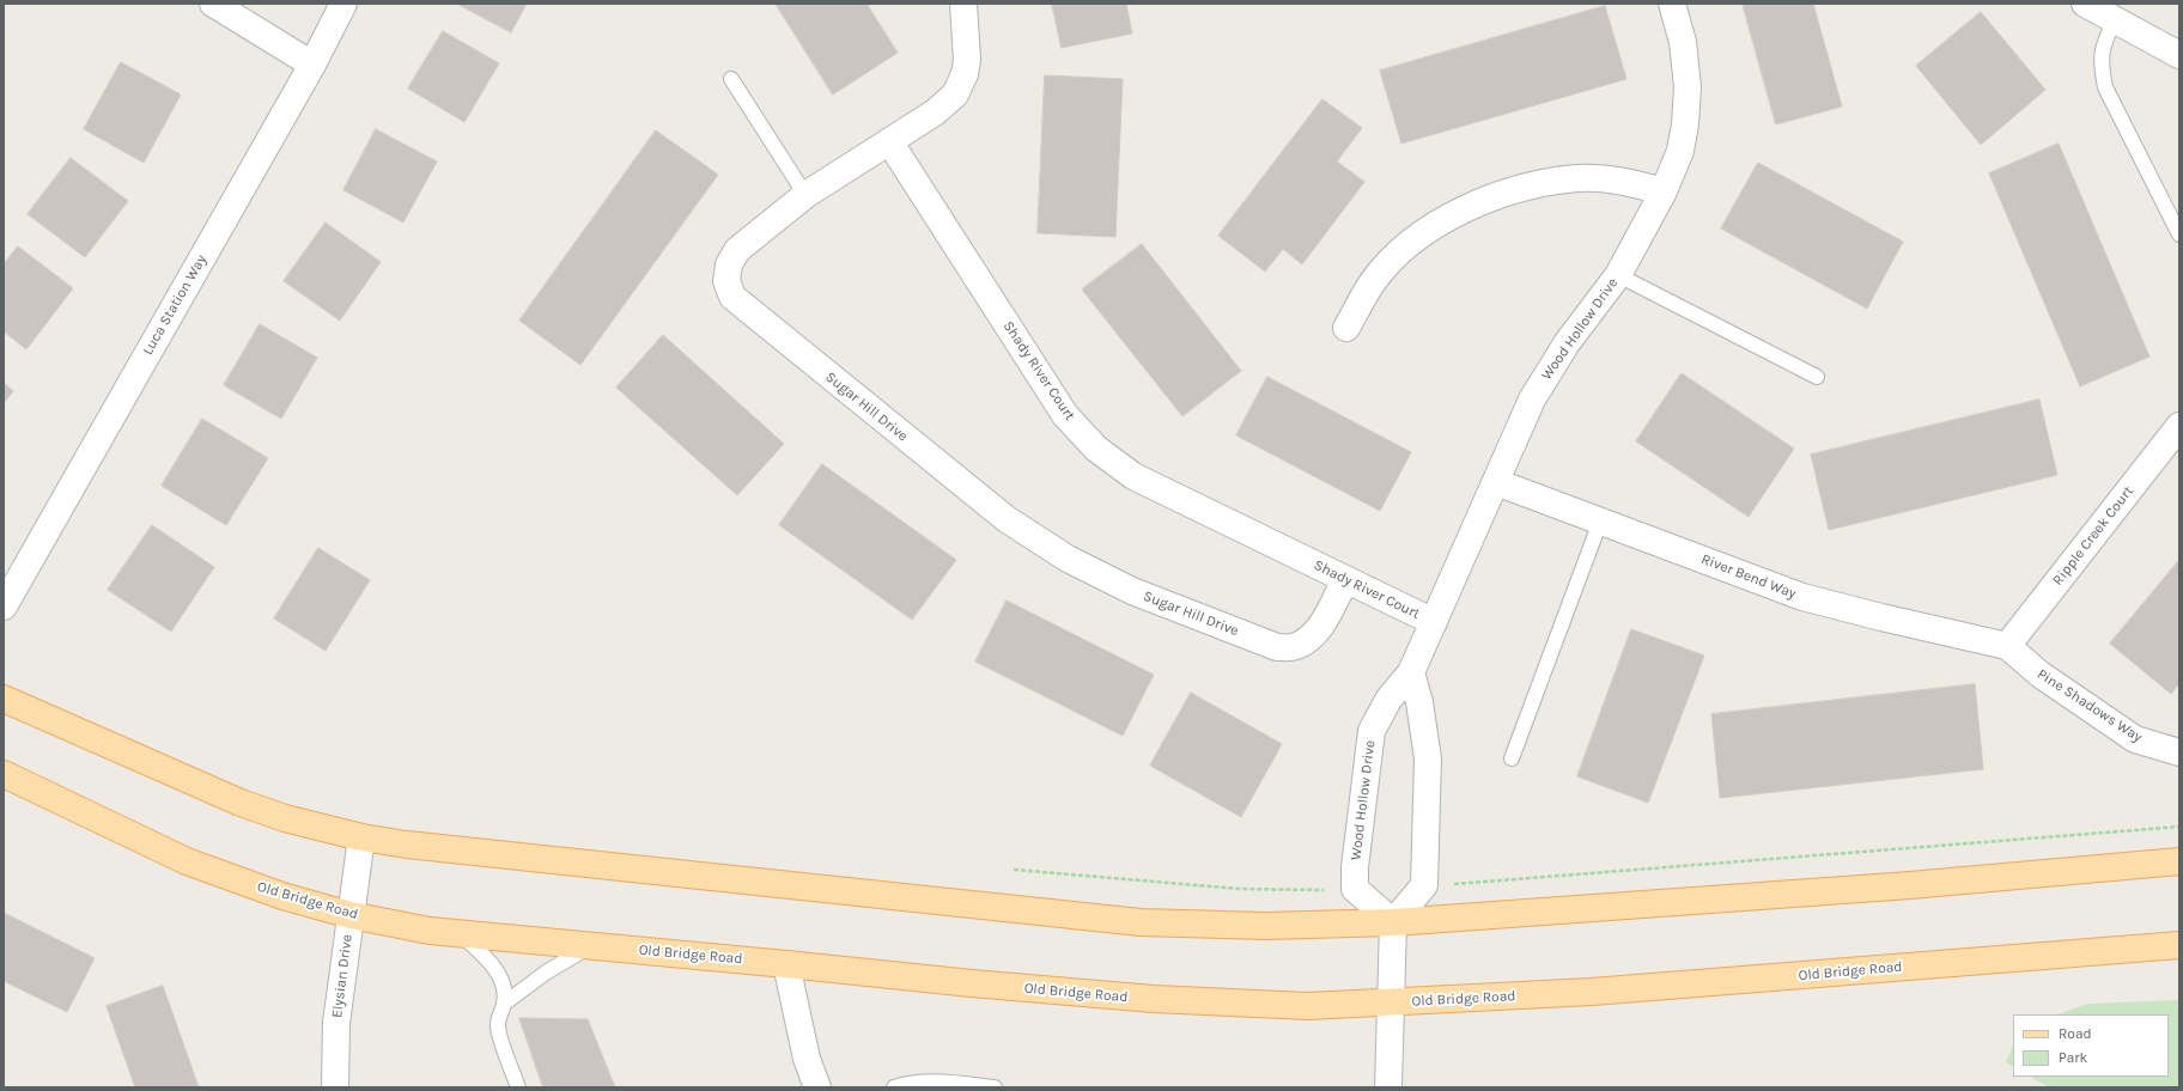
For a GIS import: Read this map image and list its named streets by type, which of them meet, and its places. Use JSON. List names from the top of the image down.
{
  "streets": {
    "main road": ["Old Bridge Road"],
    "street": [
      "Luca Station Way",
      "Wood Hollow Drive",
      "Shady River Court",
      "Sugar Hill Drive",
      "Ripple Creek Court",
      "River Bend Way",
      "Pine Shadows Way",
      "Elysian Drive"
    ]
  },
  "crossings": [
    ["Wood Hollow Drive", "Shady River Court"],
    ["Wood Hollow Drive", "River Bend Way"],
    ["Shady River Court", "Sugar Hill Drive"],
    ["Ripple Creek Court", "River Bend Way"],
    ["Ripple Creek Court", "Pine Shadows Way"],
    ["River Bend Way", "Pine Shadows Way"],
    ["Old Bridge Road", "Elysian Drive"]
  ],
  "legend": ["Road", "Park"]
}
